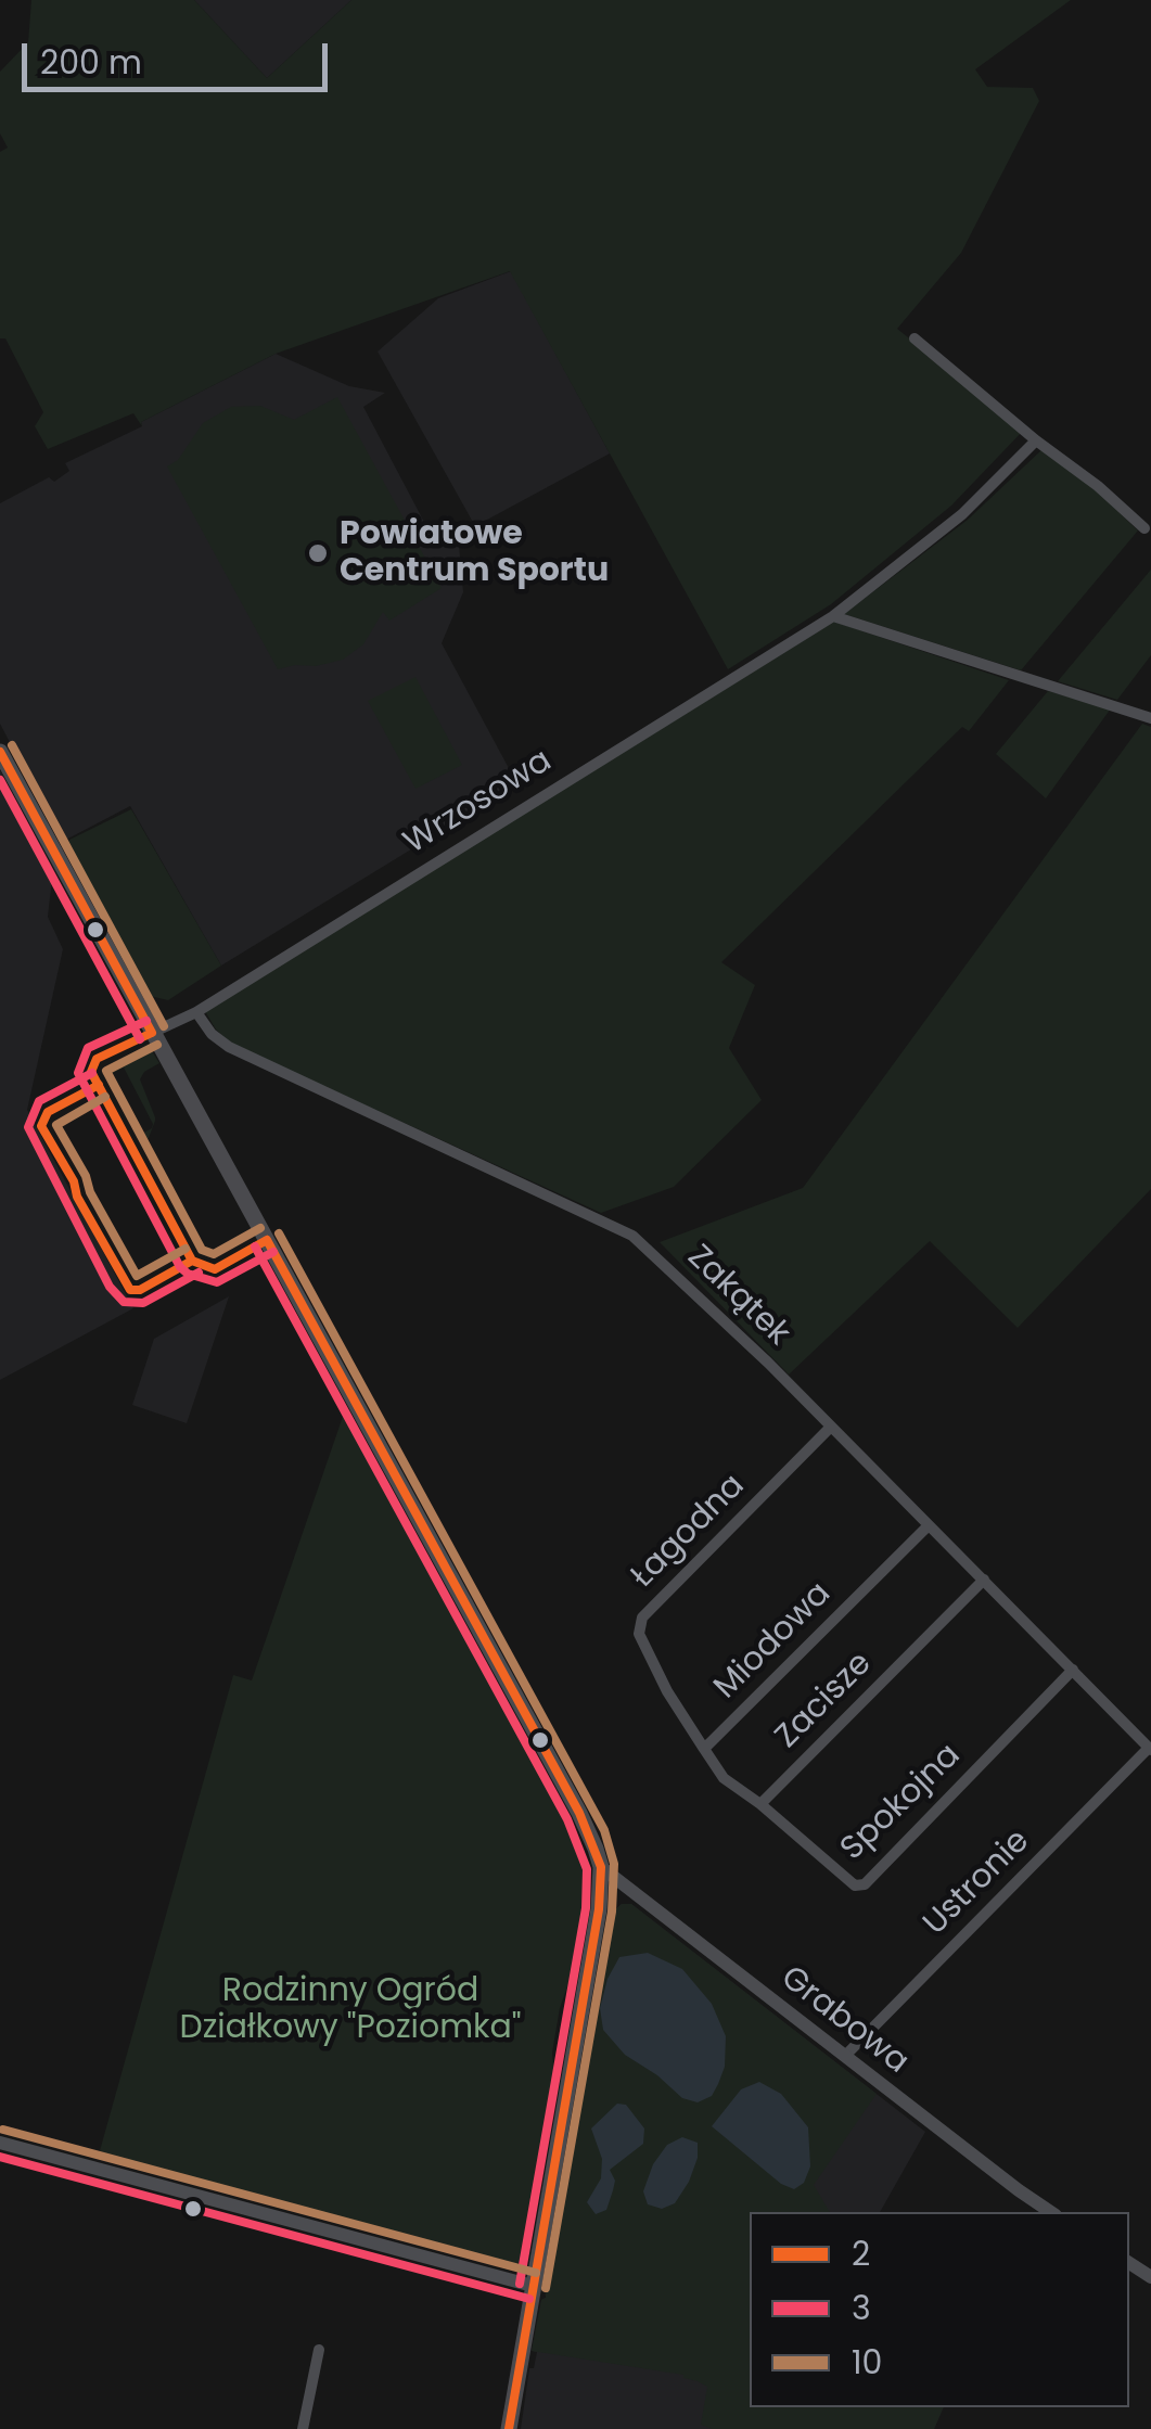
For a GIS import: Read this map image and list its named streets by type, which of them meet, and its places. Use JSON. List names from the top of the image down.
{
  "streets": {
    "street": [
      "Wrzosowa",
      "Zakątek",
      "Łagodna",
      "Miodowa",
      "Zacisze",
      "Spokojna",
      "Ustronie",
      "Grabowa"
    ]
  },
  "crossings": [
    ["Wrzosowa", "Zakątek"],
    ["Zakątek", "Łagodna"],
    ["Zakątek", "Miodowa"],
    ["Zakątek", "Zacisze"],
    ["Zakątek", "Spokojna"],
    ["Zakątek", "Ustronie"],
    ["Łagodna", "Miodowa"],
    ["Zacisze", "Spokojna"],
    ["Ustronie", "Grabowa"]
  ],
  "parks": ["Rodzinny Ogród Działkowy \"Poziomka\""],
  "places": ["Powiatowe Centrum Sportu"],
  "lines": ["transit line 10", "transit line 2", "transit line 3"],
  "legend": ["2", "3", "10"],
  "scale_bar": "200 m"
}
